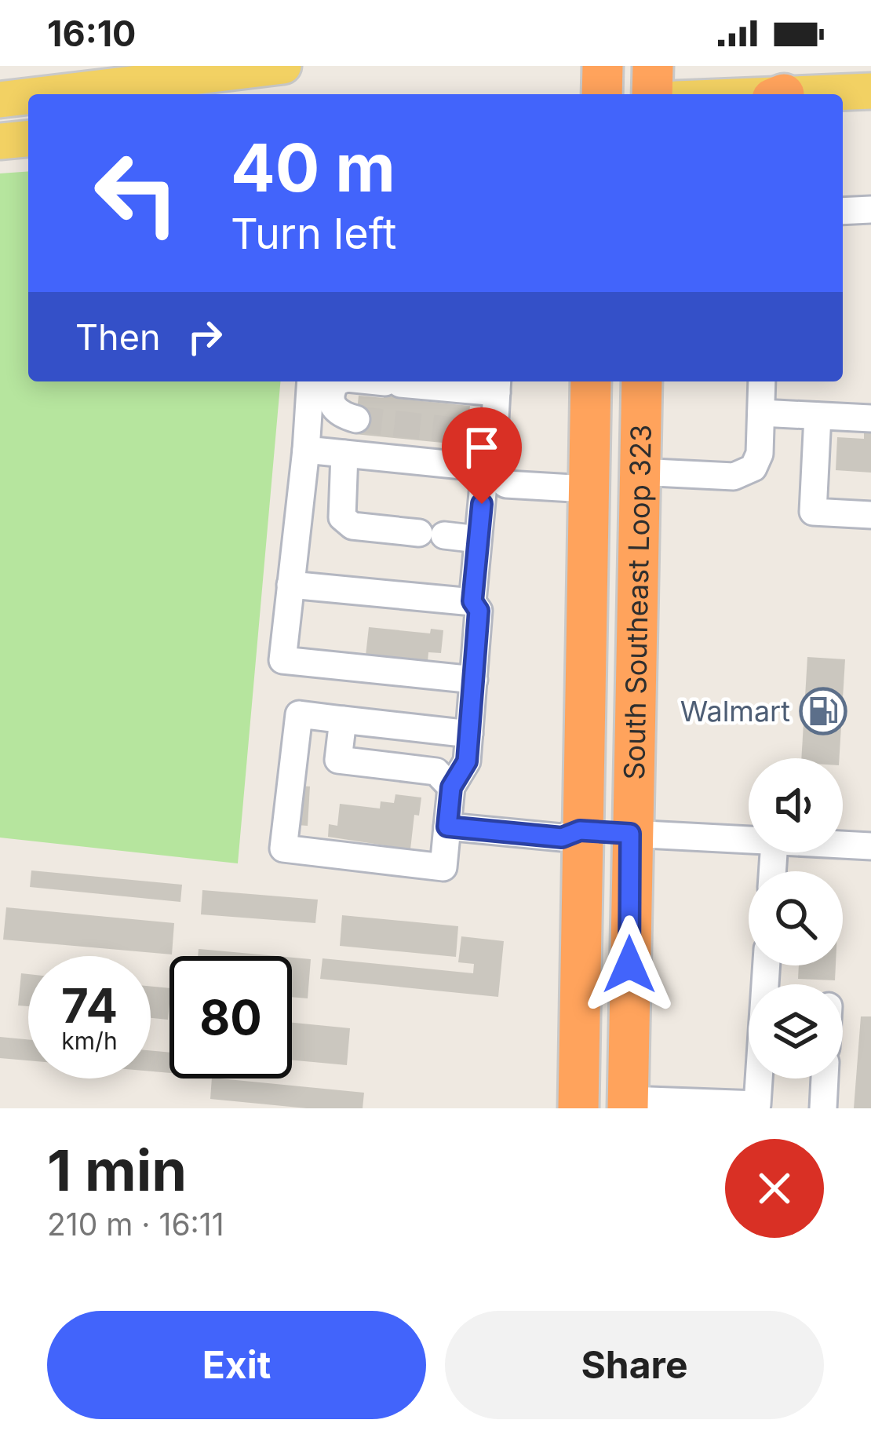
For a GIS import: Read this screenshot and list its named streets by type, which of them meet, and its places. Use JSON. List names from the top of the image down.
{
  "streets": {
    "highway": ["South Southeast Loop 323"]
  },
  "places": {
    "fuel station": ["Walmart"]
  },
  "page": {
    "status": "16:10",
    "turn": ["40 m", "Turn left"],
    "then": "Then",
    "speed": "74 km/h",
    "limit": "80",
    "heading": ["1 min", "210 m · 16:11"],
    "buttons": ["Exit", "Share"]
  }
}
